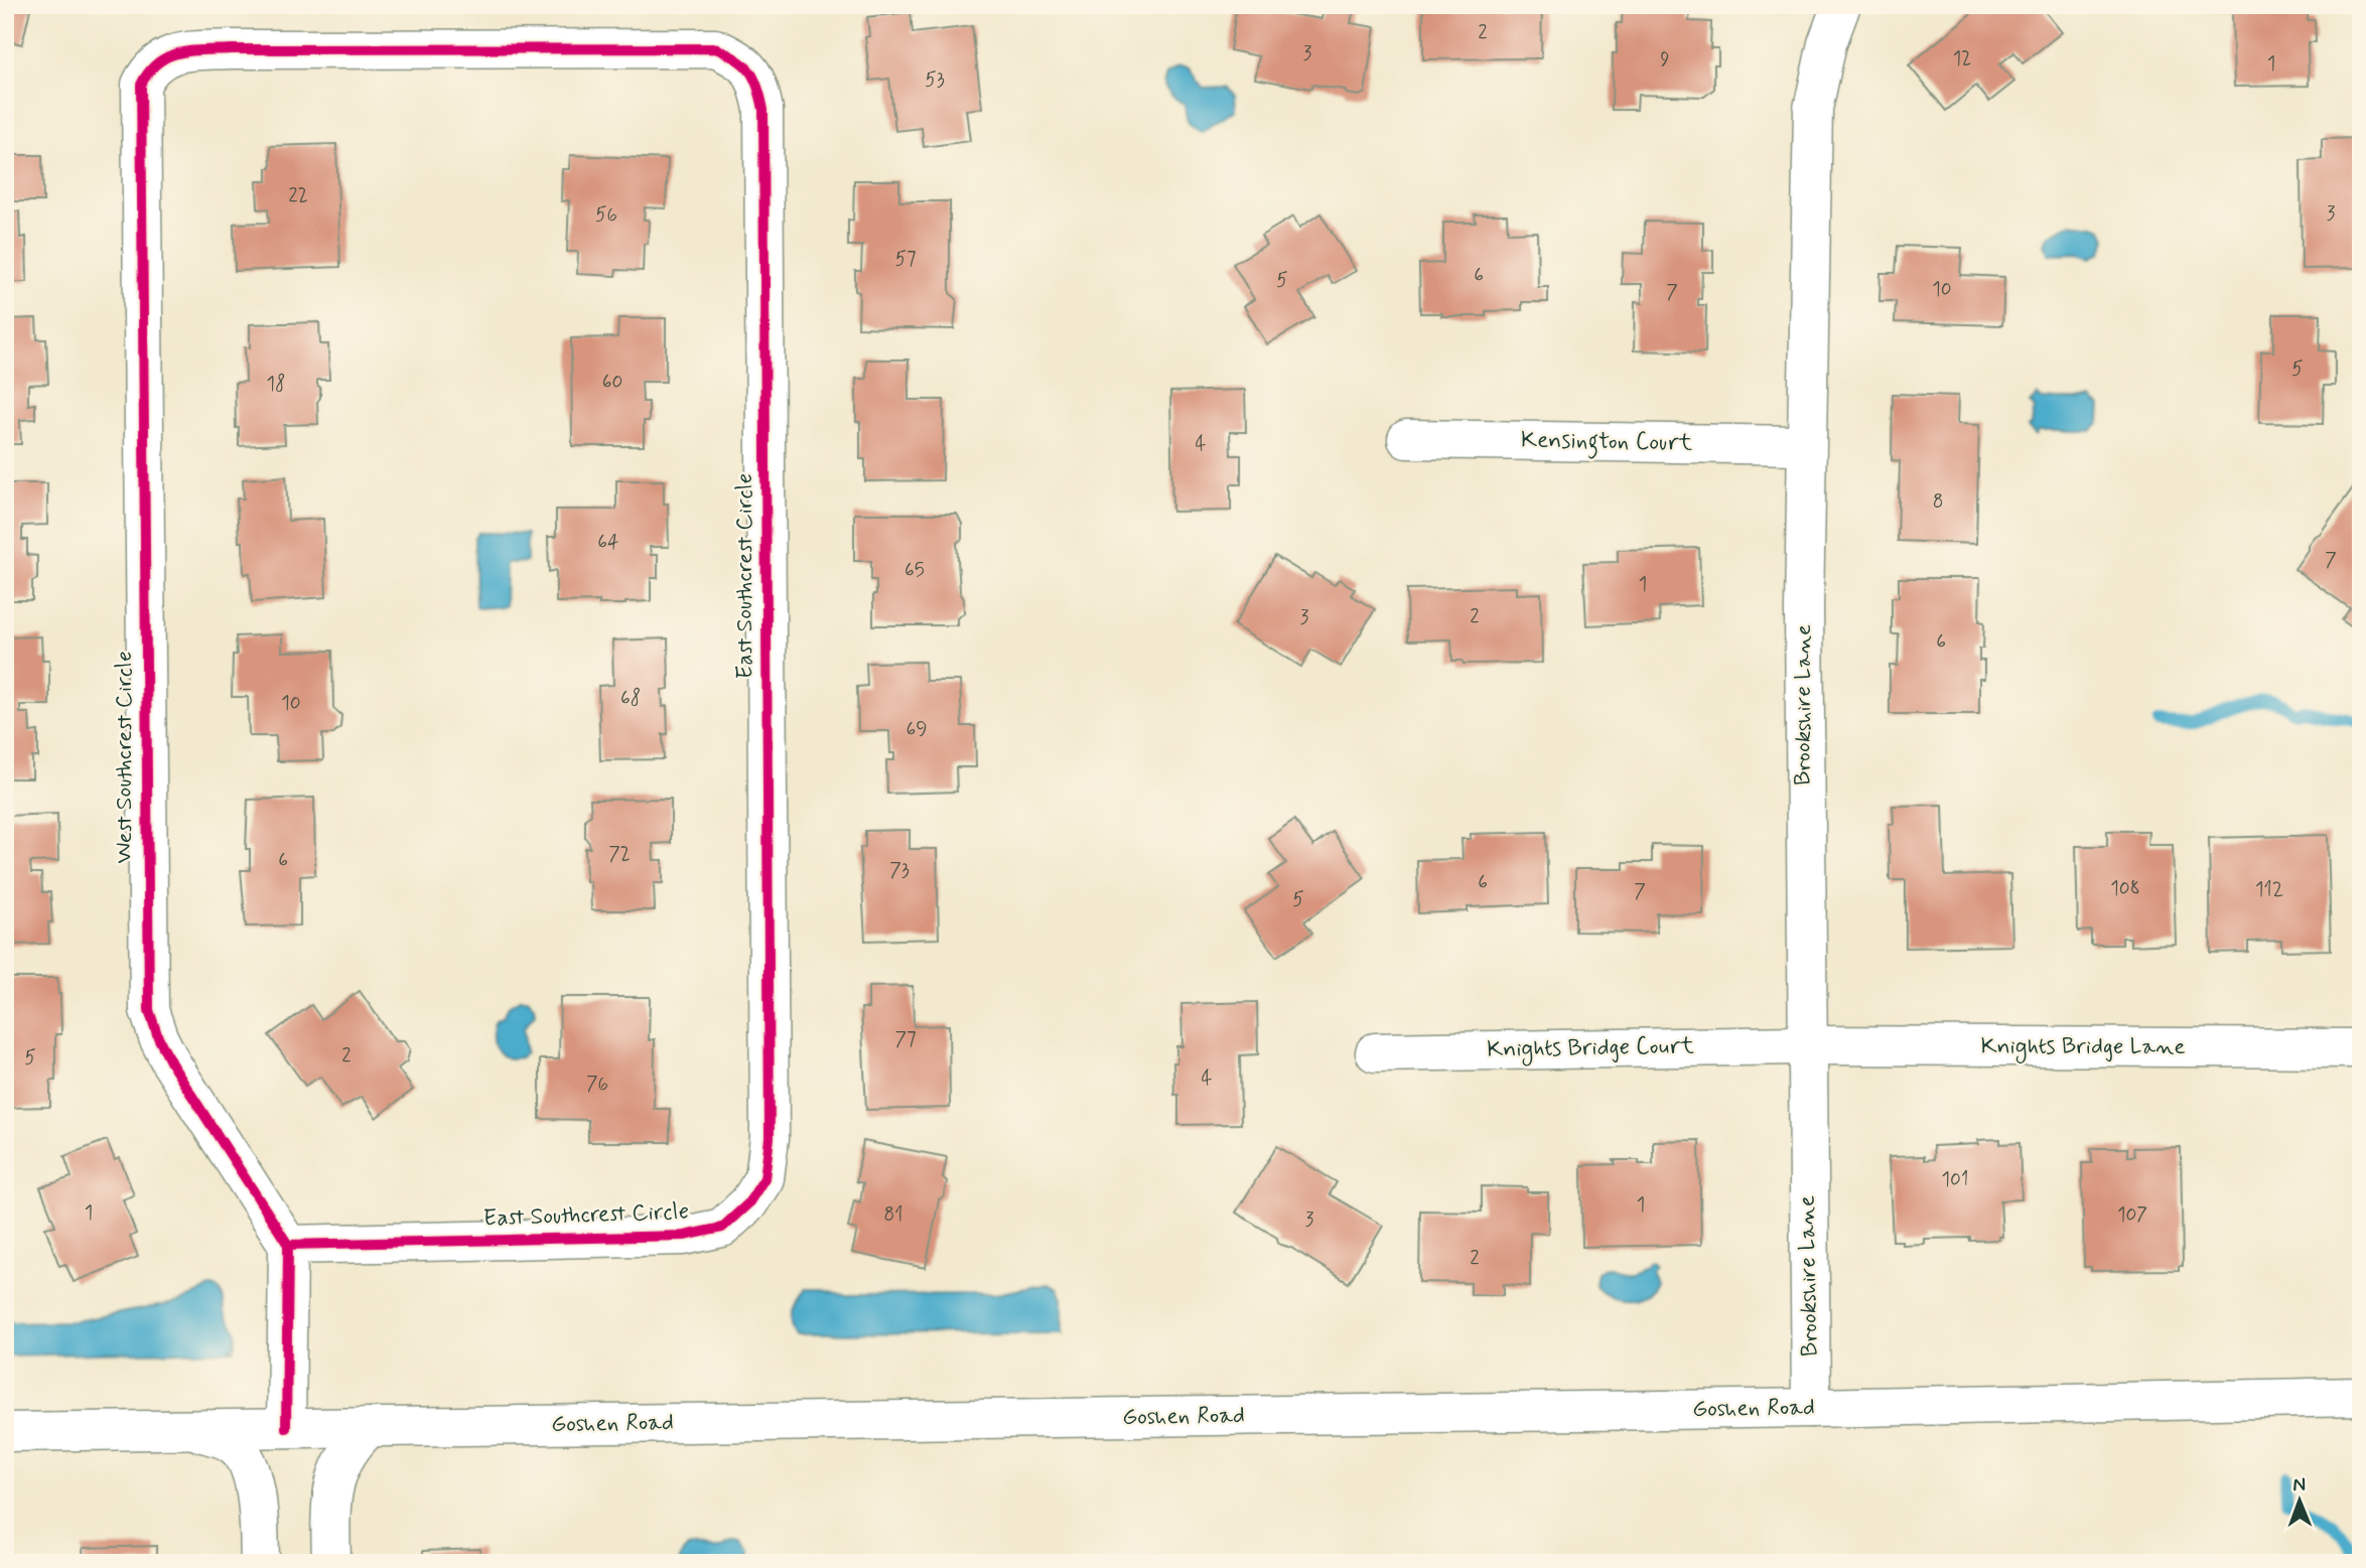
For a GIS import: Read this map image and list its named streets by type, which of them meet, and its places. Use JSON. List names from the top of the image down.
{
  "streets": {
    "street": [
      "Kensington Court",
      "East Southcrest Circle",
      "Brookshire Lane",
      "West Southcrest Circle",
      "Knights Bridge Lane",
      "Knights Bridge Court",
      "Goshen Road"
    ]
  },
  "crossings": [
    ["Kensington Court", "Brookshire Lane"],
    ["East Southcrest Circle", "West Southcrest Circle"],
    ["Brookshire Lane", "Knights Bridge Lane"],
    ["Brookshire Lane", "Knights Bridge Court"],
    ["Brookshire Lane", "Goshen Road"],
    ["Knights Bridge Lane", "Knights Bridge Court"]
  ],
  "house_numbers": [
    "2",
    "3",
    "12",
    "9",
    "1",
    "53",
    "22",
    "3",
    "56",
    "57",
    "6",
    "5",
    "10",
    "7",
    "5",
    "60",
    "18",
    "4",
    "8",
    "64",
    "7",
    "65",
    "1",
    "2",
    "3",
    "6",
    "68",
    "10",
    "69",
    "72",
    "6",
    "73",
    "6",
    "108",
    "112",
    "7",
    "5",
    "77",
    "2",
    "5",
    "4",
    "76",
    "101",
    "1",
    "1",
    "81",
    "107",
    "3",
    "2"
  ],
  "north": "top"
}
